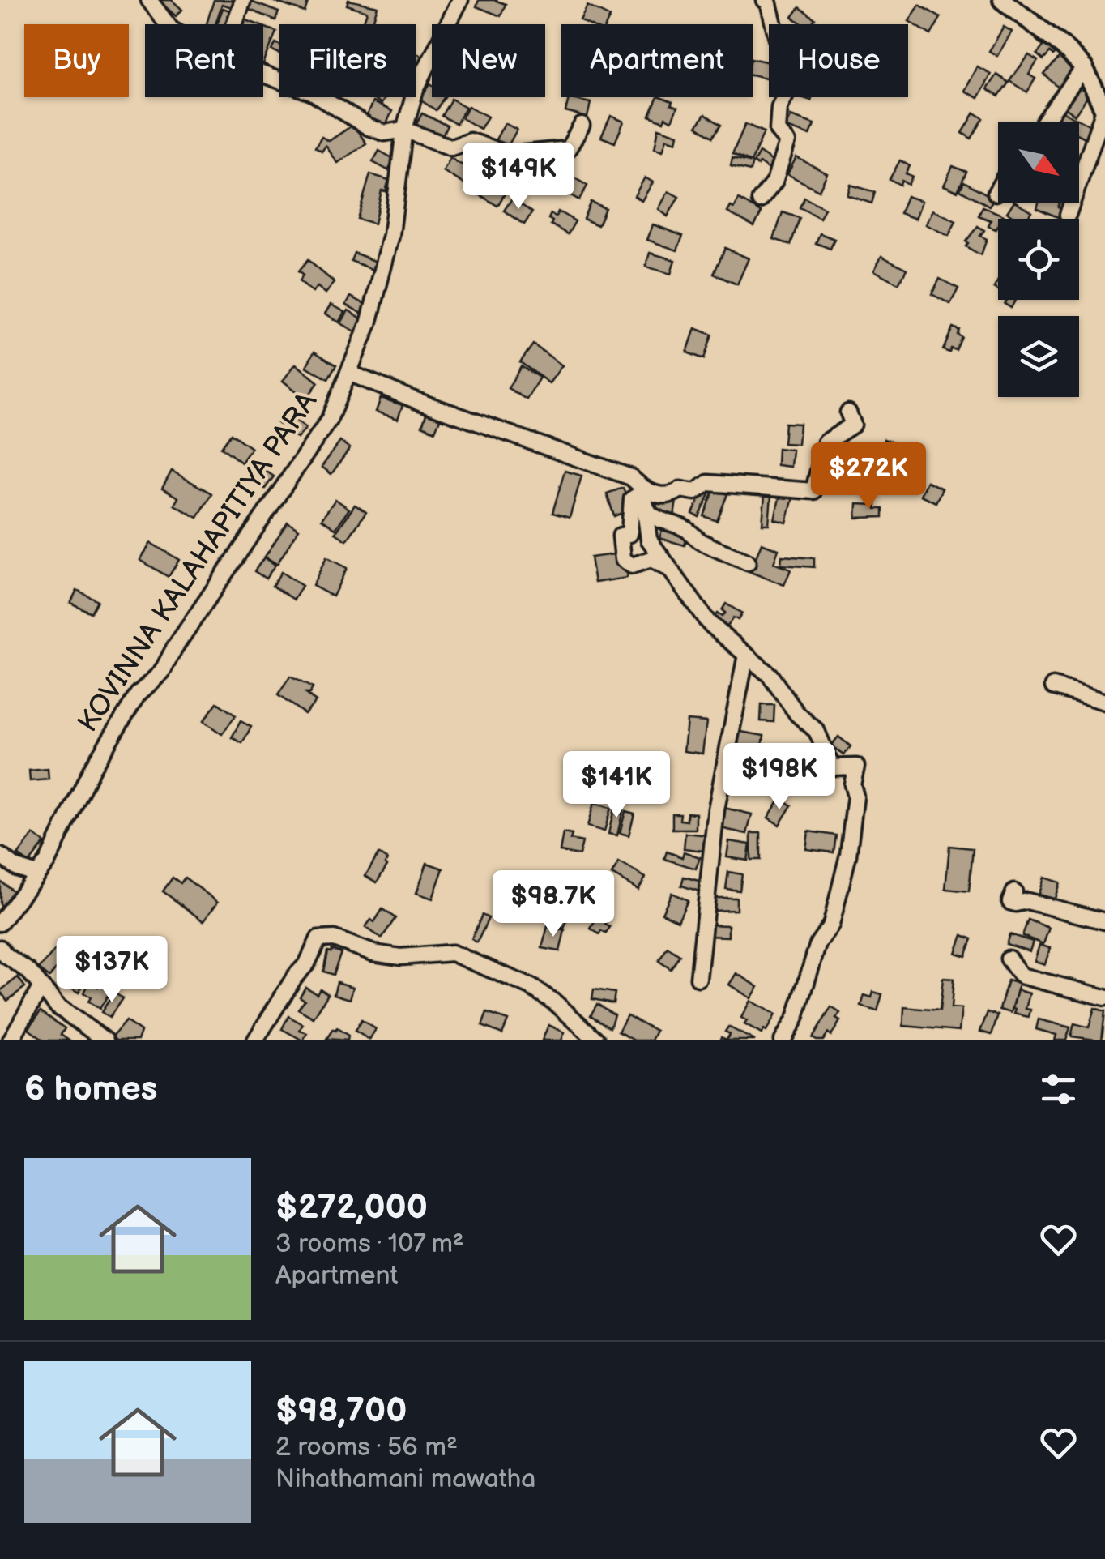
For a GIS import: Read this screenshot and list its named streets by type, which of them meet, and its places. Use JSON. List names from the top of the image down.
{
  "streets": {
    "street": ["KOVINNA KALAHAPITIYA PARA"]
  },
  "north": "bottom right",
  "page": {
    "chip": [
      "Buy",
      "Rent",
      "Filters",
      "New",
      "Apartment",
      "House"
    ],
    "price": [
      "$149K",
      "$272K",
      "$198K",
      "$141K",
      "$98.7K",
      "$137K"
    ],
    "heading": "6 homes",
    "list": [
      {
        "name": "$272,000",
        "note": "3 rooms · 107 m² · Apartment"
      },
      {
        "name": "$98,700",
        "note": "2 rooms · 56 m² · Nihathamani mawatha"
      }
    ]
  }
}
